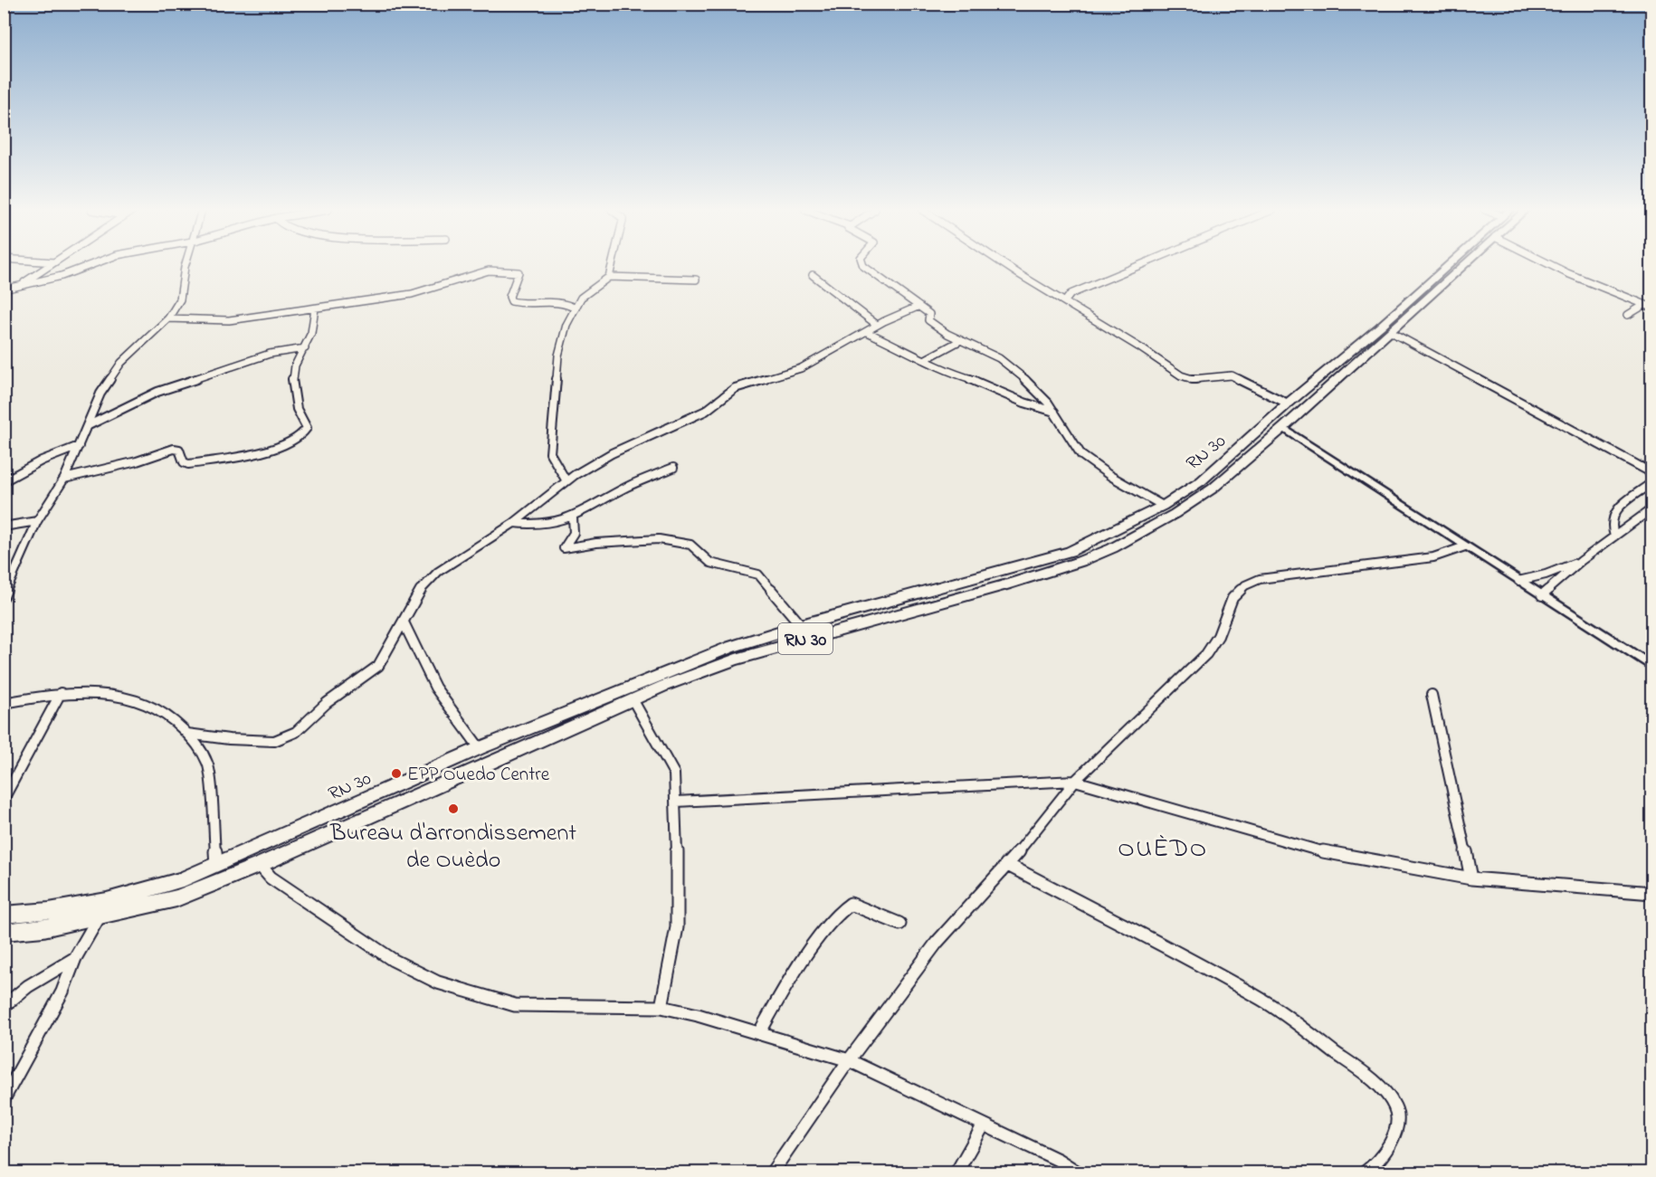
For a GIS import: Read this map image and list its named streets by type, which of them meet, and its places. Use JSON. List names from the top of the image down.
{
  "streets": {
    "main road": ["RN 30"]
  },
  "districts": ["OUÈDO"],
  "places": ["EPP Ouedo Centre", "Bureau d'arrondissement de Ouèdo"]
}
